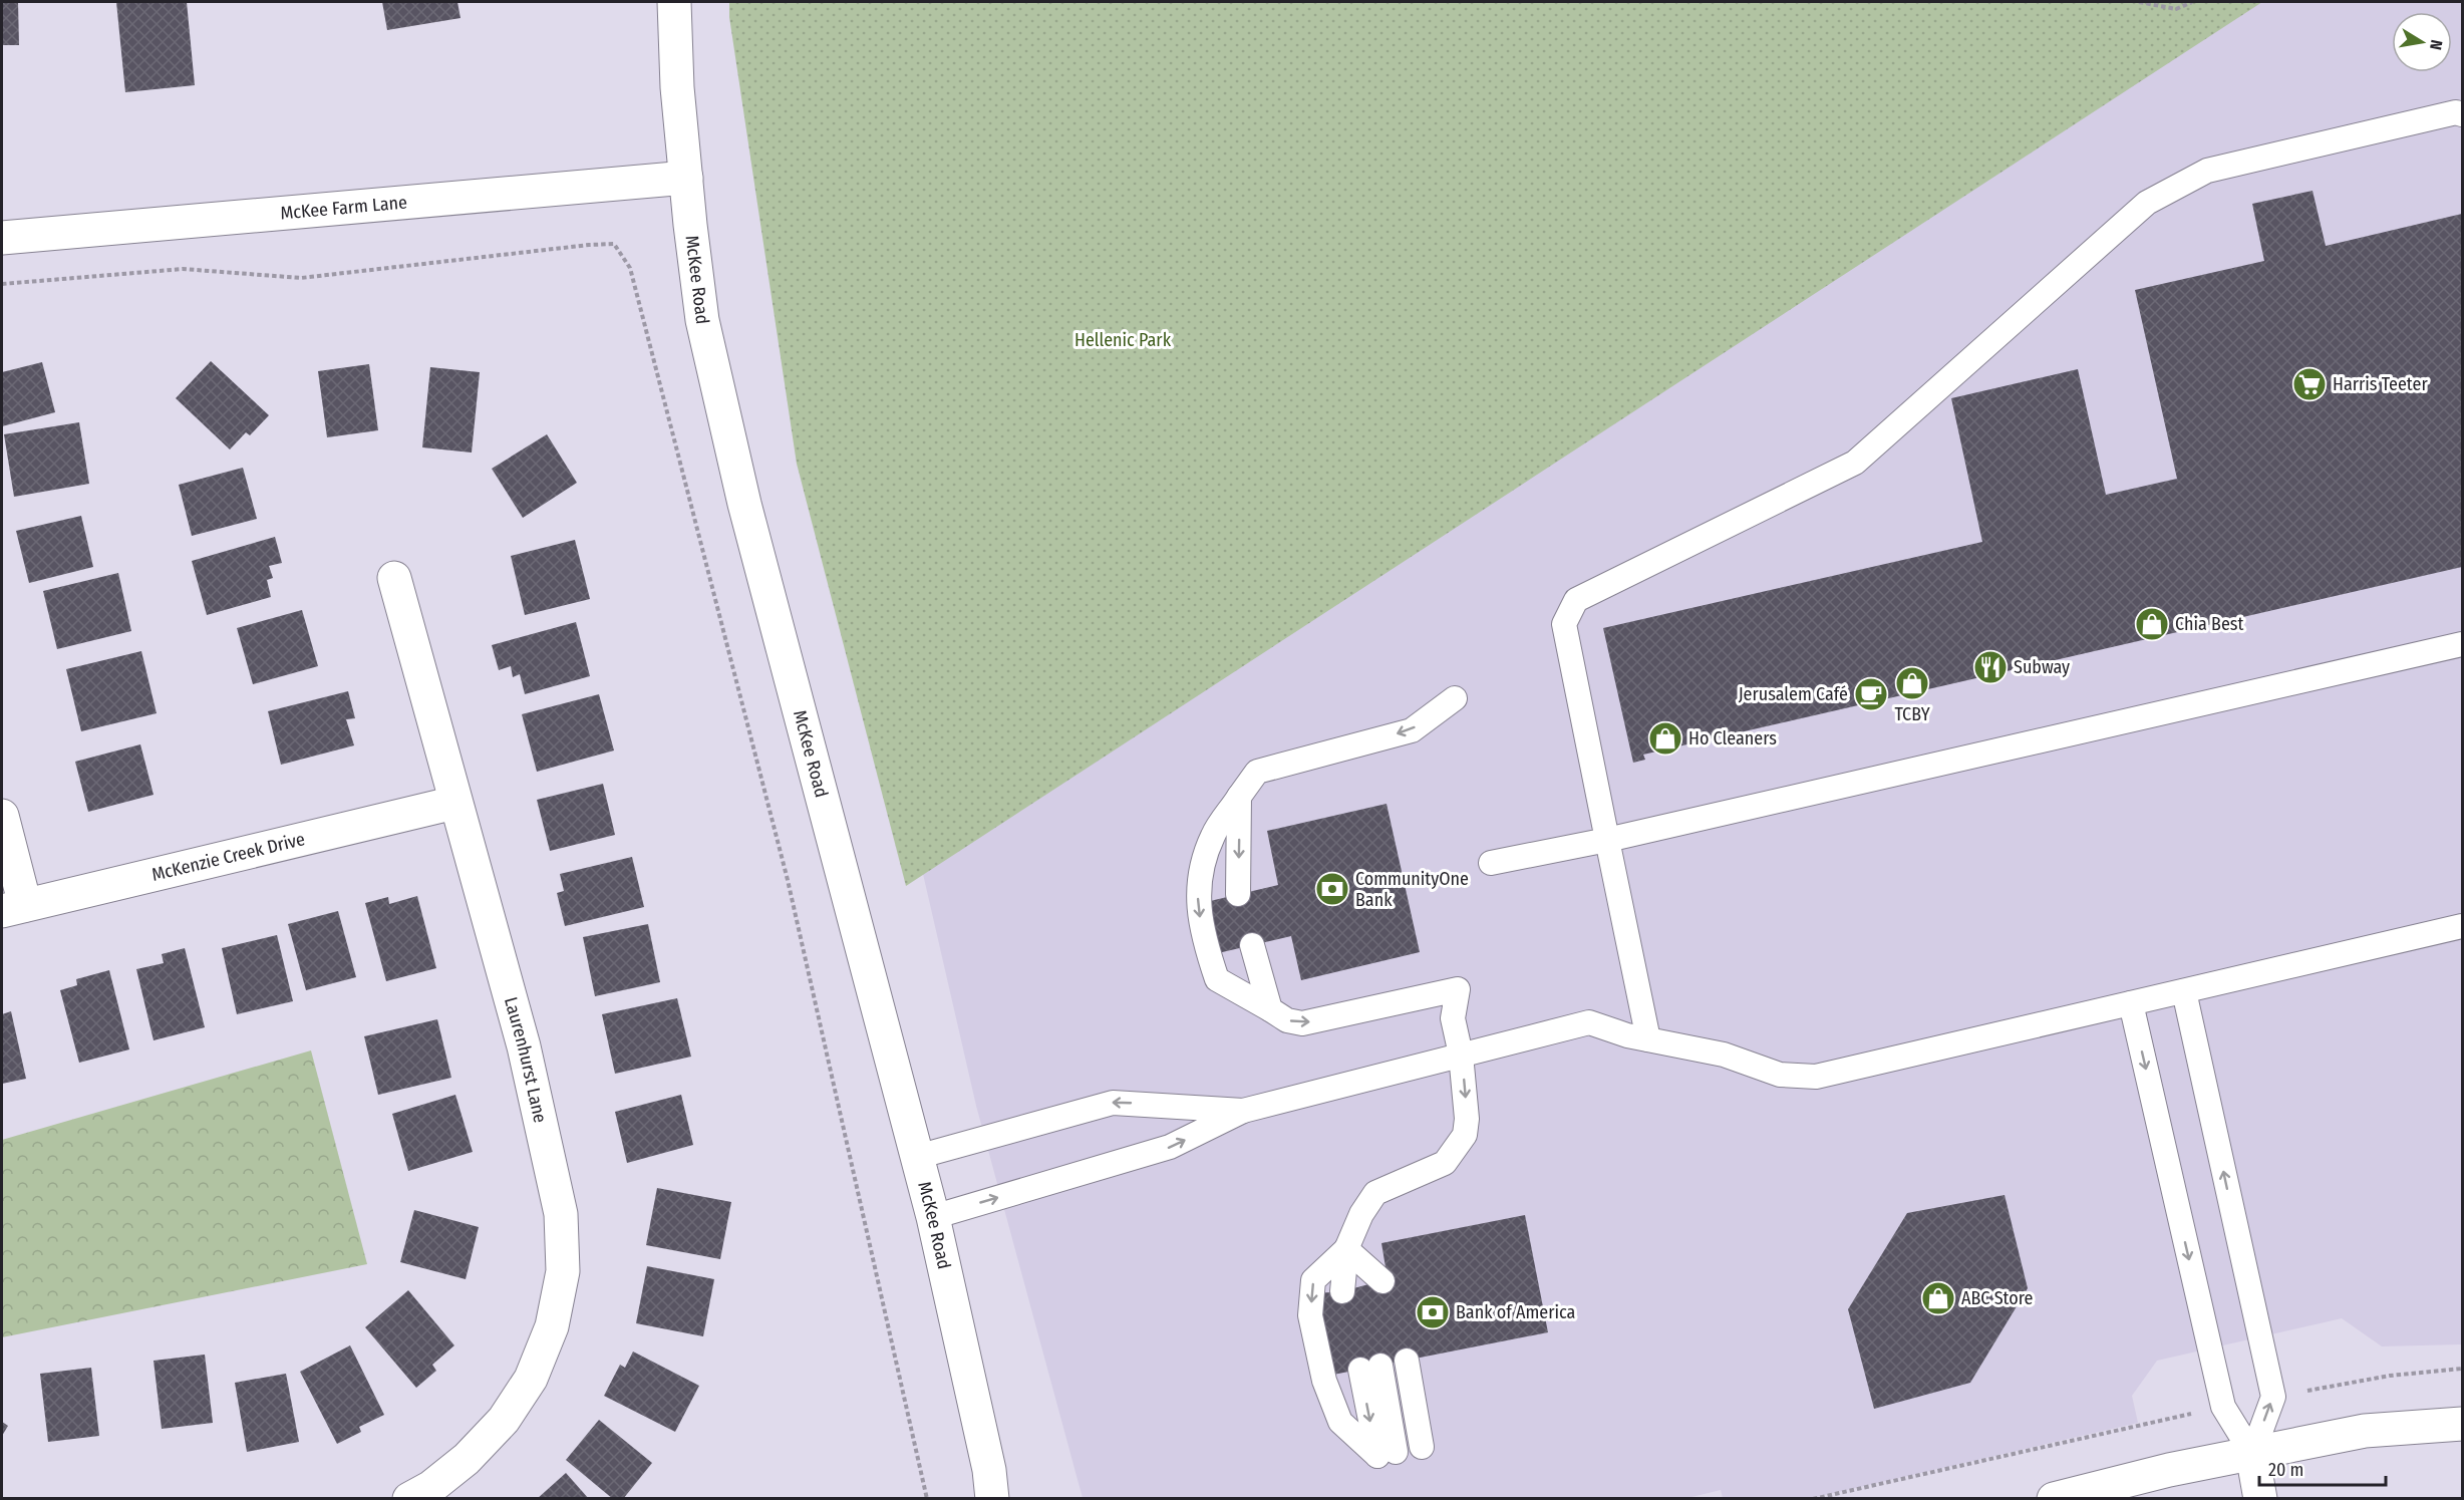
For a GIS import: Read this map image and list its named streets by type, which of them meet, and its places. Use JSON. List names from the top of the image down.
{
  "streets": {
    "street": [
      "McKee Farm Lane",
      "McKee Road",
      "McKenzie Creek Drive",
      "Laurenhurst Lane"
    ]
  },
  "crossings": [
    ["McKee Farm Lane", "McKee Road"],
    ["McKenzie Creek Drive", "Laurenhurst Lane"]
  ],
  "parks": ["Hellenic Park"],
  "places": {
    "supermarket": ["Harris Teeter"],
    "shop": [
      "Chia Best",
      "TCBY",
      "Ho Cleaners",
      "ABC Store"
    ],
    "restaurant": ["Subway"],
    "cafe": ["Jerusalem Café"],
    "bank": ["CommunityOne Bank", "Bank of America"]
  },
  "scale_bar": "20 m",
  "north": "right"
}
